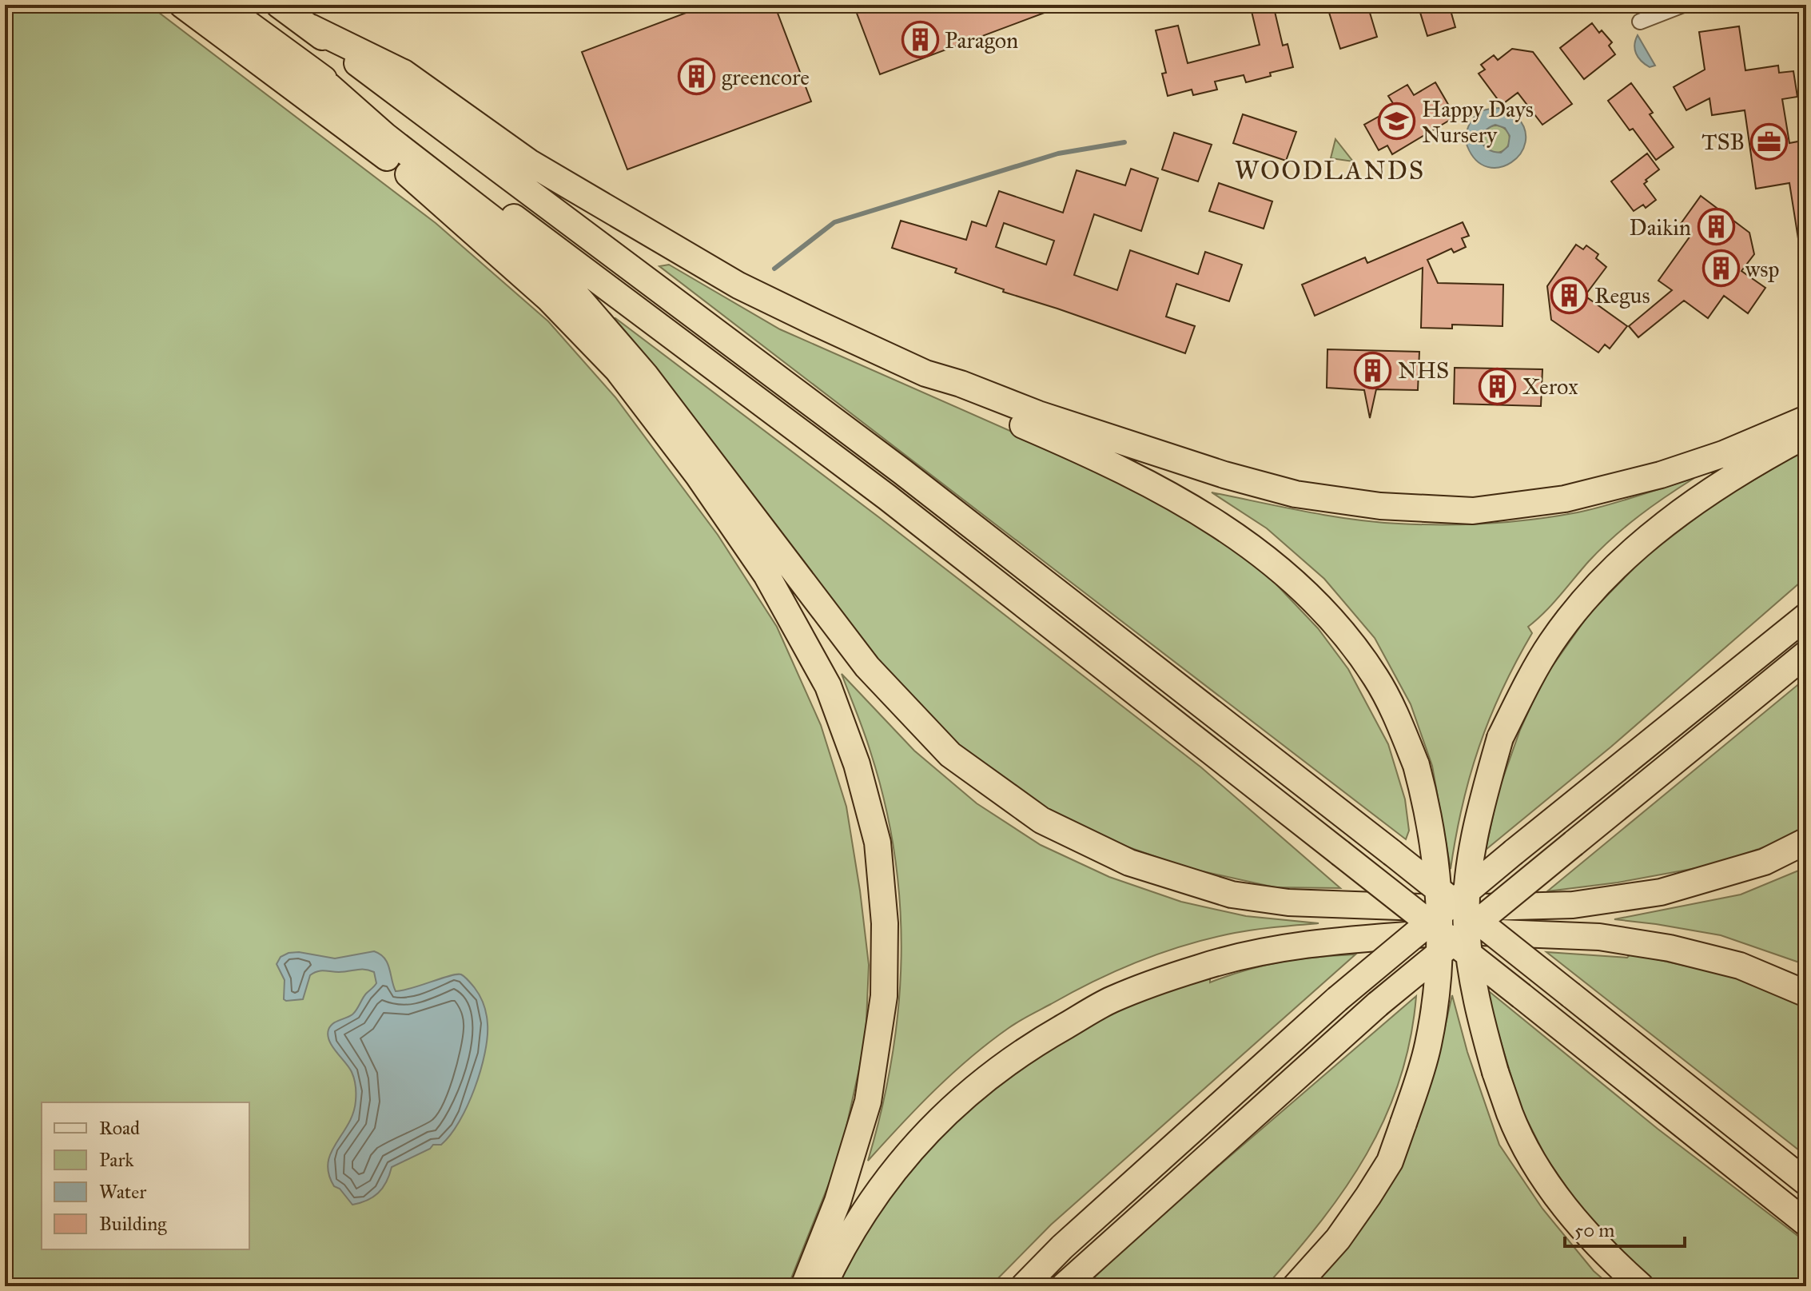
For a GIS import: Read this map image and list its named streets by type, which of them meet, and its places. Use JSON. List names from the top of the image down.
{
  "districts": ["WOODLANDS"],
  "places": {
    "building": [
      "Paragon",
      "greencore",
      "Daikin",
      "wsp",
      "Regus",
      "NHS",
      "Xerox"
    ],
    "school or university": ["Happy Days Nursery"],
    "office": ["TSB"]
  },
  "legend": [
    "Road",
    "Park",
    "Water",
    "Building"
  ],
  "scale_bar": "50 m"
}
